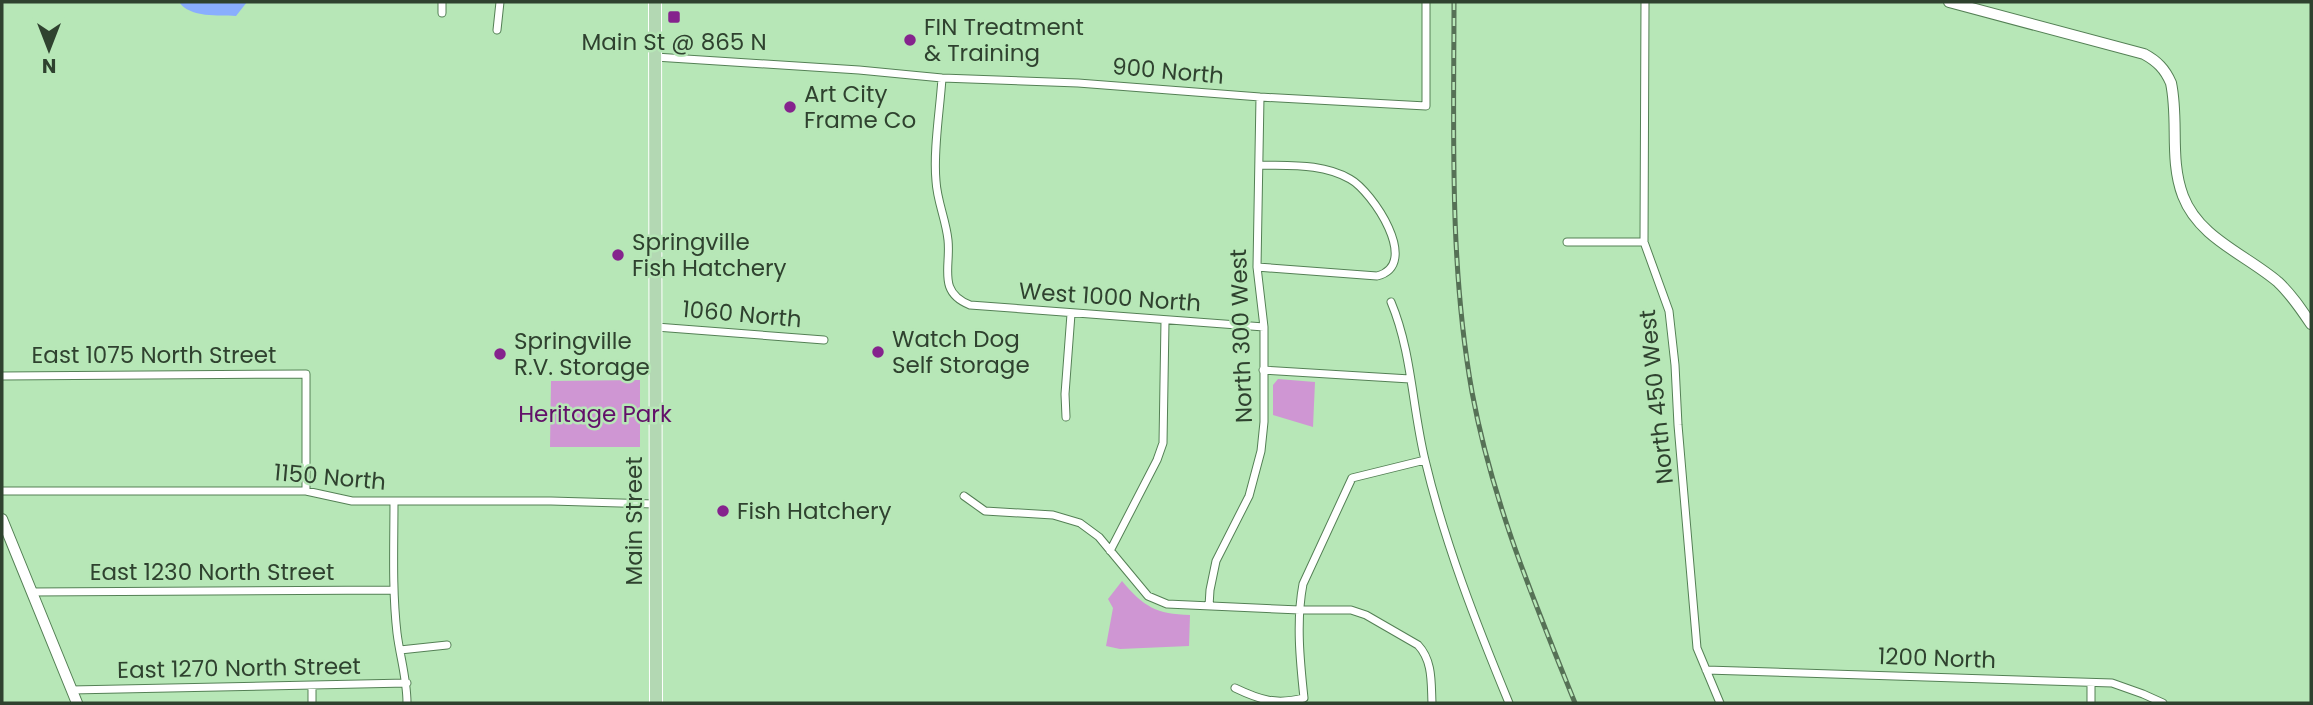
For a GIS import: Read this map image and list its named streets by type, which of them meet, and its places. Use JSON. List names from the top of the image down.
{
  "streets": {
    "main road": ["Main Street"],
    "street": [
      "900 North",
      "West 1000 North",
      "1060 North",
      "North 300 West",
      "East 1075 North Street",
      "North 450 West",
      "1150 North",
      "East 1230 North Street",
      "1200 North",
      "East 1270 North Street"
    ]
  },
  "crossings": [
    ["900 North", "West 1000 North"],
    ["900 North", "North 300 West"],
    ["900 North", "Main Street"],
    ["West 1000 North", "North 300 West"],
    ["1060 North", "Main Street"],
    ["East 1075 North Street", "1150 North"],
    ["North 450 West", "1200 North"],
    ["1150 North", "Main Street"]
  ],
  "parks": ["Heritage Park"],
  "places": {
    "transit": ["Main St @ 865 N"],
    "other": [
      "FIN Treatment & Training",
      "Art City Frame Co",
      "Springville Fish Hatchery",
      "Watch Dog Self Storage",
      "Springville R.V. Storage",
      "Fish Hatchery"
    ]
  },
  "north": "bottom"
}
